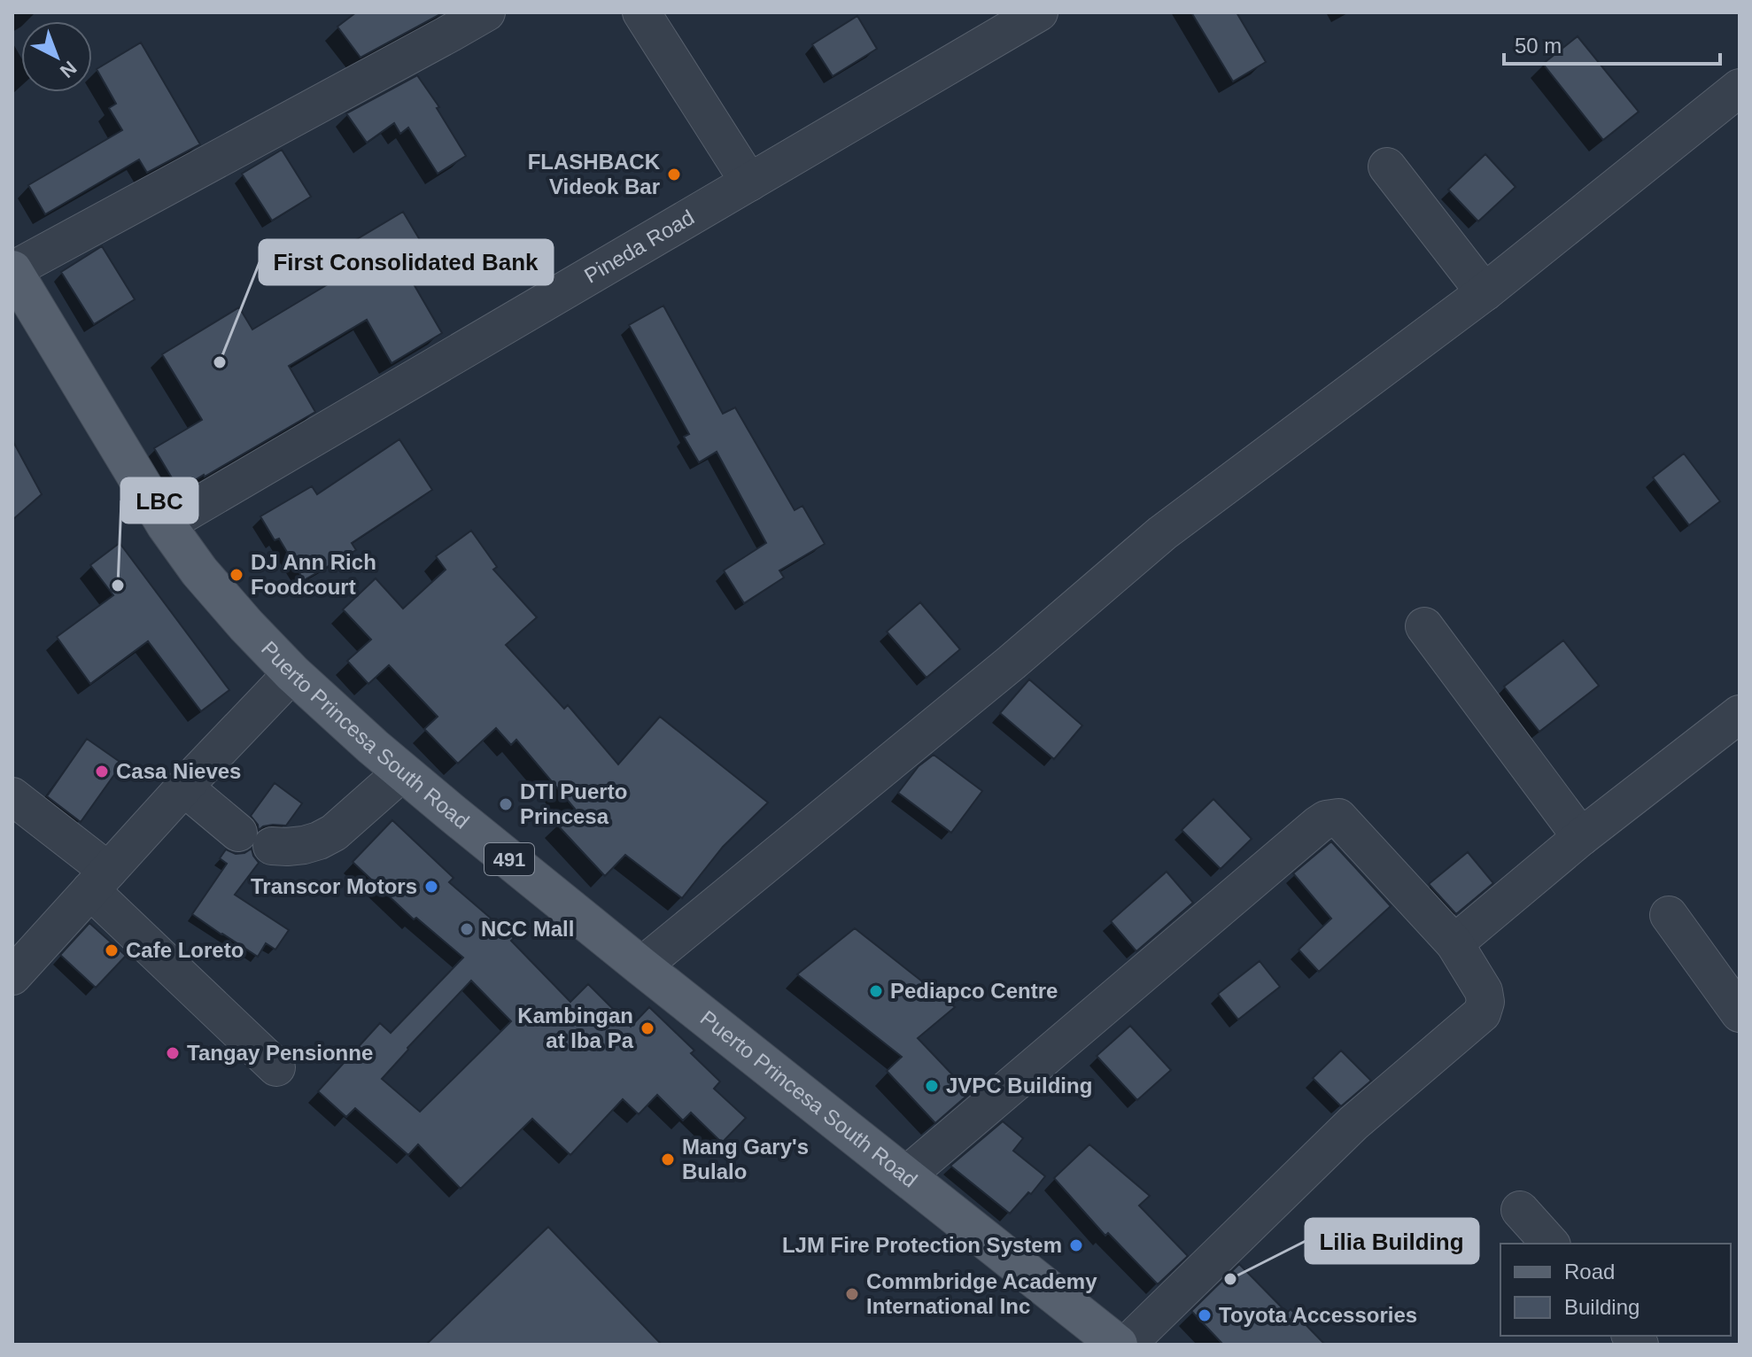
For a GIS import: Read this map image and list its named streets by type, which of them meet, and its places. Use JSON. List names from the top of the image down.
{
  "streets": {
    "main road": ["Puerto Princesa South Road", "491"],
    "street": ["Pineda Road"]
  },
  "crossings": [
    ["Pineda Road", "Puerto Princesa South Road"]
  ],
  "places": [
    "FLASHBACK Videok Bar",
    "First Consolidated Bank",
    "DJ Ann Rich Foodcourt",
    "LBC",
    "Casa Nieves",
    "DTI Puerto Princesa",
    "Transcor Motors",
    "NCC Mall",
    "Cafe Loreto",
    "Pediapco Centre",
    "Kambingan at Iba Pa",
    "Tangay Pensionne",
    "JVPC Building",
    "Mang Gary's Bulalo",
    "LJM Fire Protection System",
    "Lilia Building",
    "Commbridge Academy International Inc",
    "Toyota Accessories"
  ],
  "legend": ["Road", "Building"],
  "scale_bar": "50 m",
  "north": "bottom right"
}
